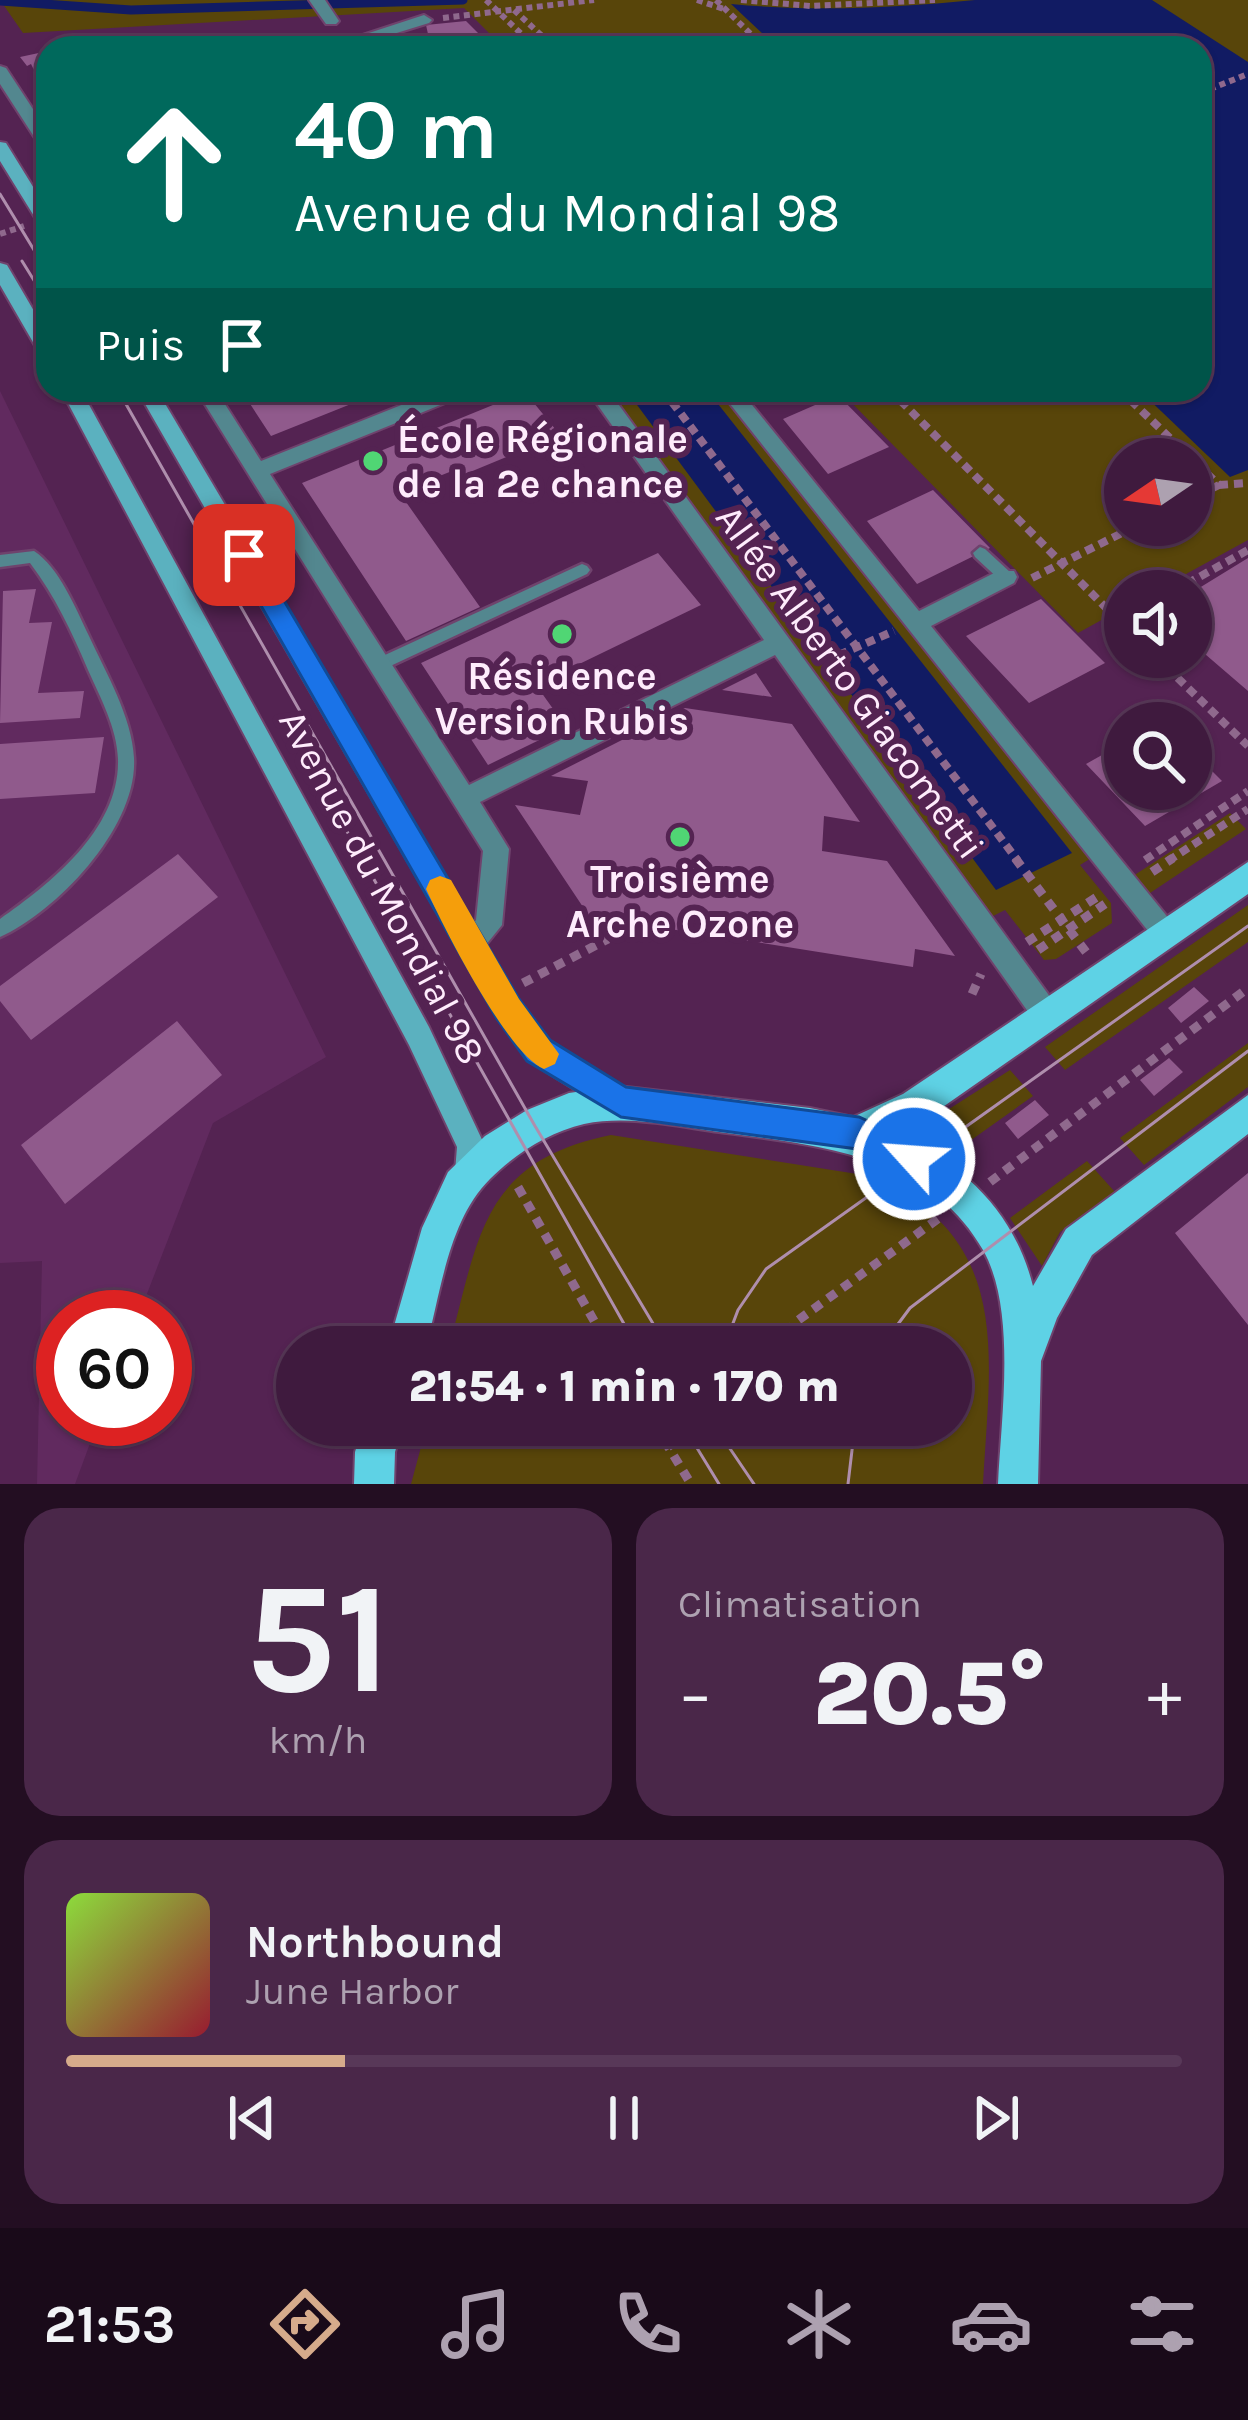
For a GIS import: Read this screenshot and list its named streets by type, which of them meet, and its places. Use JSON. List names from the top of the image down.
{
  "streets": {
    "main road": ["Avenue du Mondial 98"],
    "street": ["Allée Alberto Giacometti"]
  },
  "places": ["École Régionale de la 2e chance", "Résidence Version Rubis", "Troisième Arche Ozone"],
  "north": "left",
  "page": {
    "turn": ["40 m", "Avenue du Mondial 98"],
    "then": "Puis",
    "limit": "60",
    "trip": "21:54 · 1 min · 170 m",
    "tile": [
      ["51", "km/h"],
      "Climatisation"
    ],
    "heat": ["−", "20.5°", "+"],
    "song": ["Northbound", "June Harbor"],
    "tabs": "21:53"
  }
}
